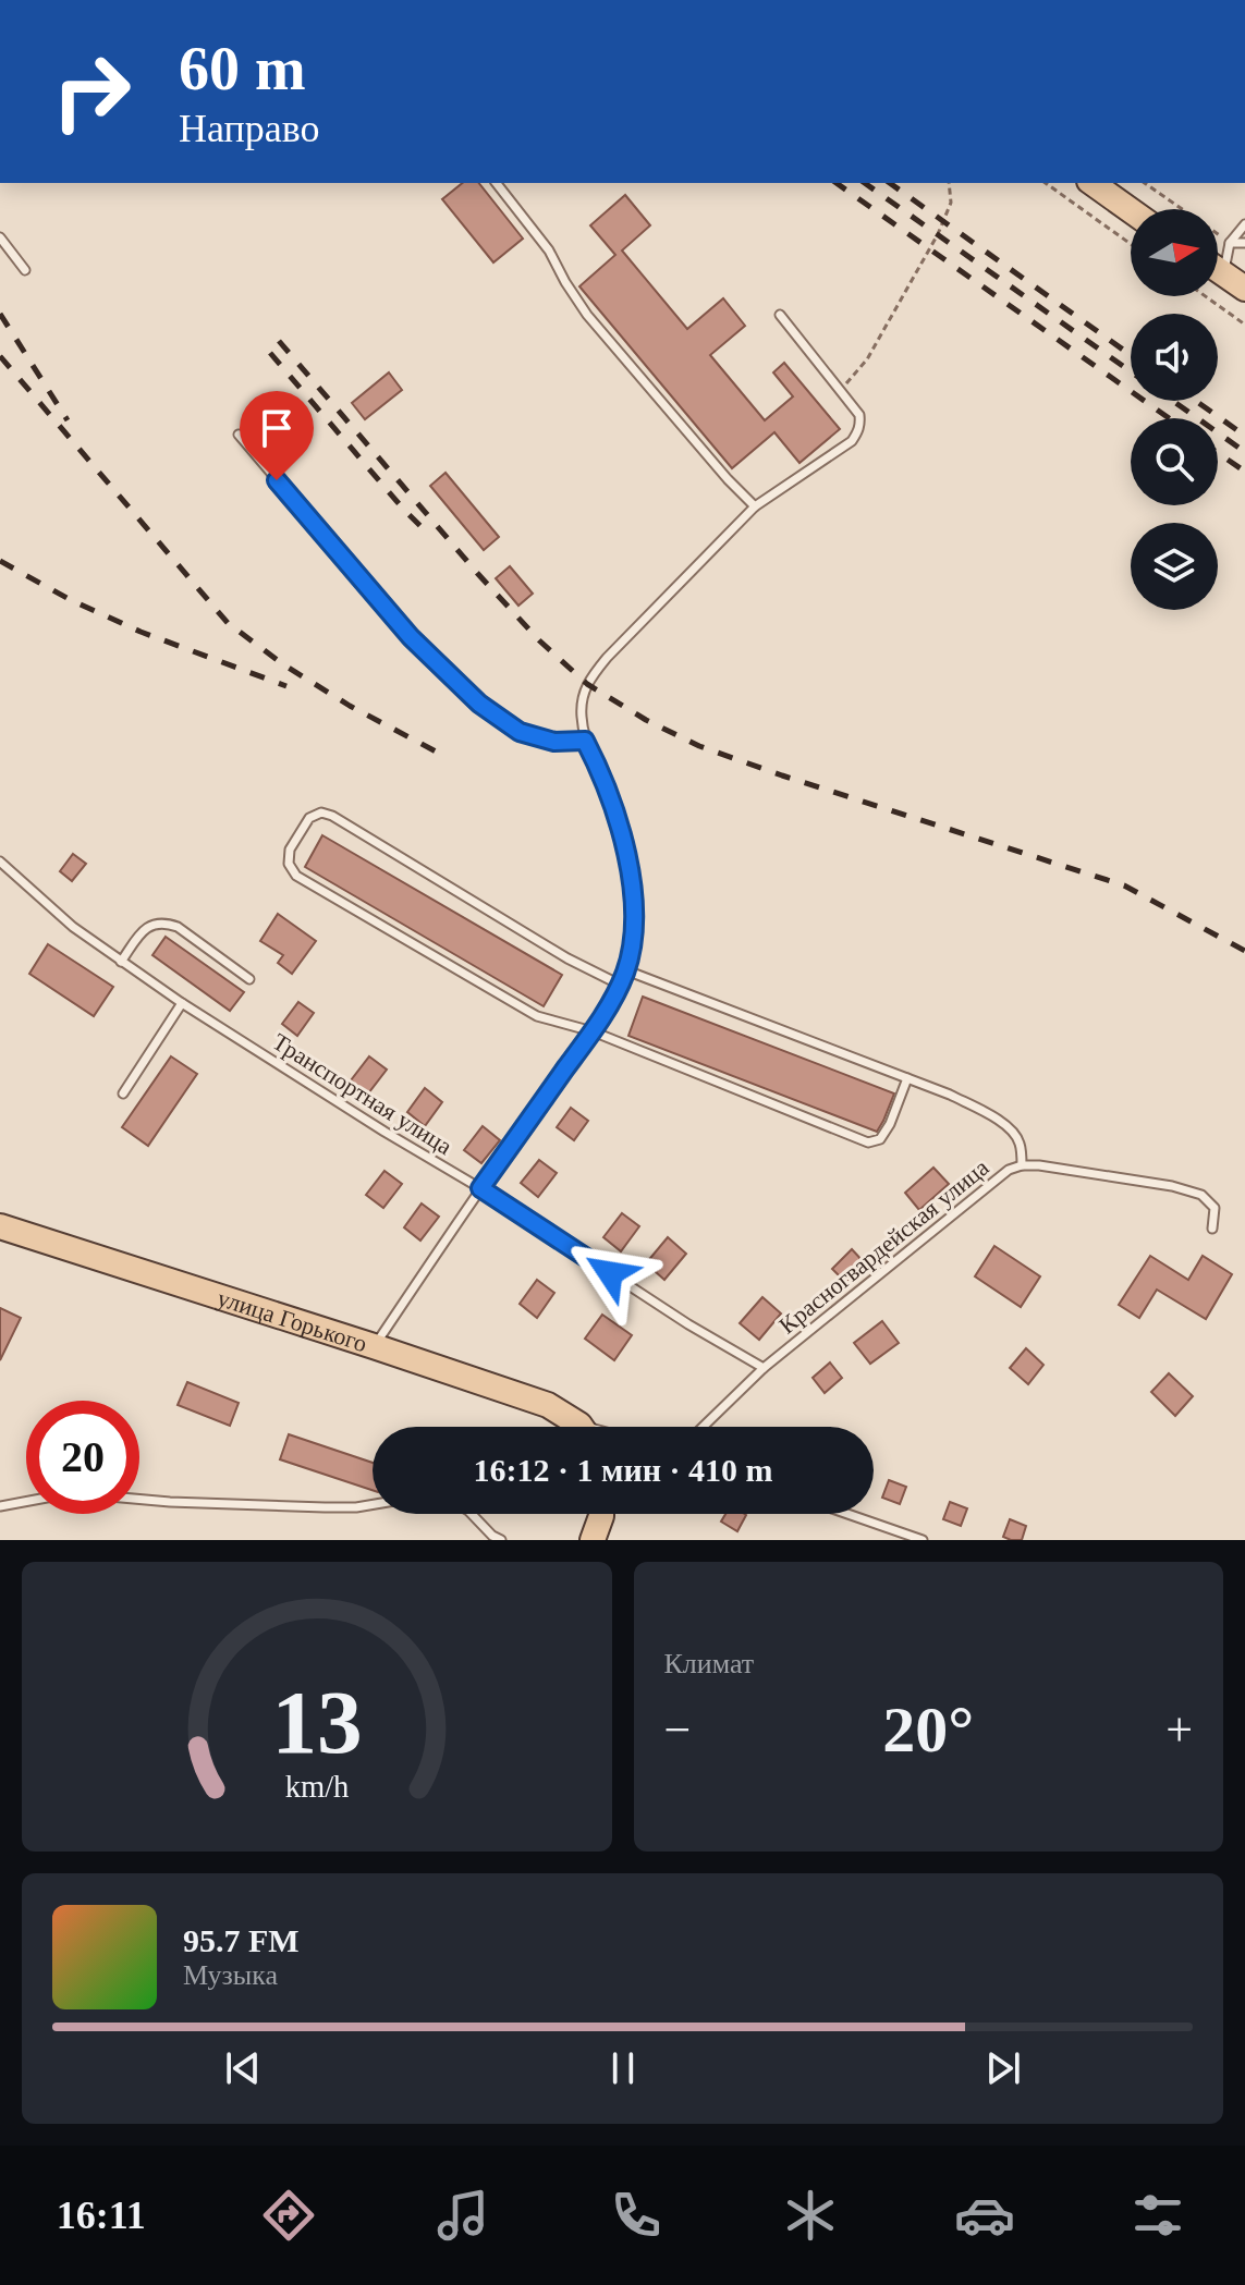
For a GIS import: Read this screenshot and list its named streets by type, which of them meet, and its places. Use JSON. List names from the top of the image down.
{
  "streets": {
    "main road": ["улица Горького"],
    "lane": ["Транспортная улица", "Красногвардейская улица"]
  },
  "crossings": [
    ["Транспортная улица", "Красногвардейская улица"]
  ],
  "north": "right",
  "page": {
    "turn": ["60 m", "Направо"],
    "limit": "20",
    "trip": "16:12 · 1 мин · 410 m",
    "tile": "Климат",
    "heat": ["−", "20°", "+"],
    "song": ["95.7 FM", "Музыка"],
    "tabs": "16:11",
    "gauge": ["13", "km/h"]
  }
}
